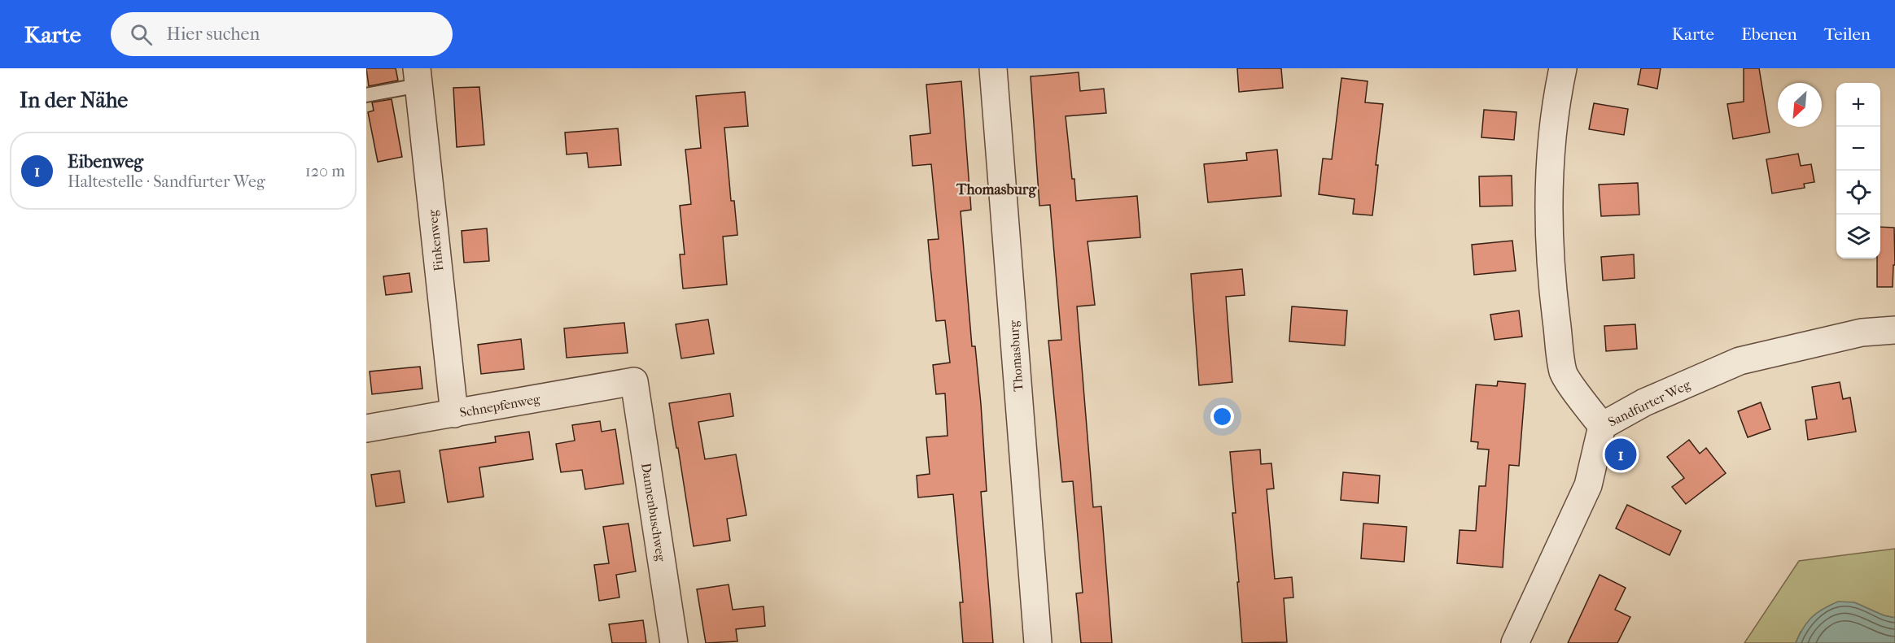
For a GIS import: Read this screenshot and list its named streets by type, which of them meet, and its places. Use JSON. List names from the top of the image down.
{
  "streets": {
    "street": [
      "Finkenweg",
      "Thomasburg",
      "Sandfurter Weg",
      "Schnepfenweg",
      "Dannenbuschweg"
    ]
  },
  "crossings": [
    ["Finkenweg", "Schnepfenweg"],
    ["Schnepfenweg", "Dannenbuschweg"]
  ],
  "districts": ["Thomasburg"],
  "north": "bottom left",
  "page": {
    "header": "Karte",
    "search": "Hier suchen",
    "nav": ["Karte", "Ebenen", "Teilen"],
    "heading": "In der Nähe",
    "map_buttons": ["+", "−"],
    "list": [
      {
        "mark": "1",
        "name": "Eibenweg",
        "note": "Haltestelle · Sandfurter Weg",
        "value": "120 m"
      }
    ],
    "pins": "1"
  }
}
